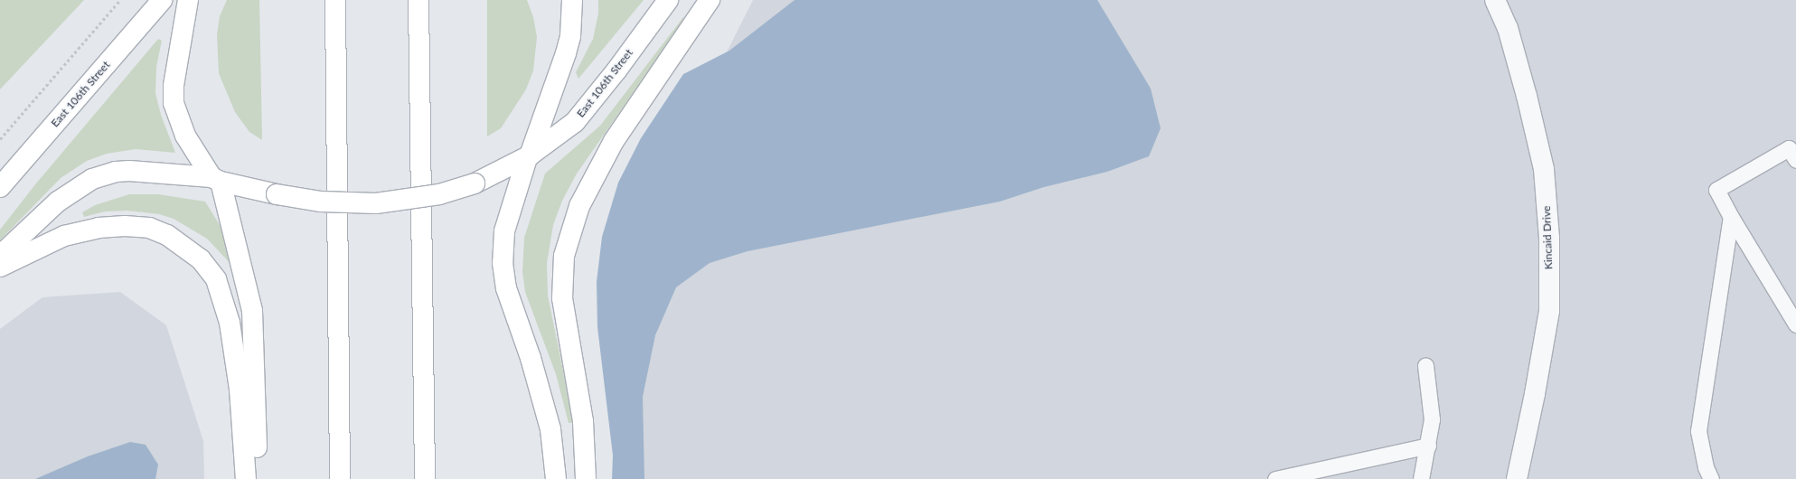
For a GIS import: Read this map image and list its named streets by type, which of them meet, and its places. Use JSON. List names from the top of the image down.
{
  "streets": {
    "main road": ["East 106th Street"],
    "street": ["Kincaid Drive"]
  }
}
